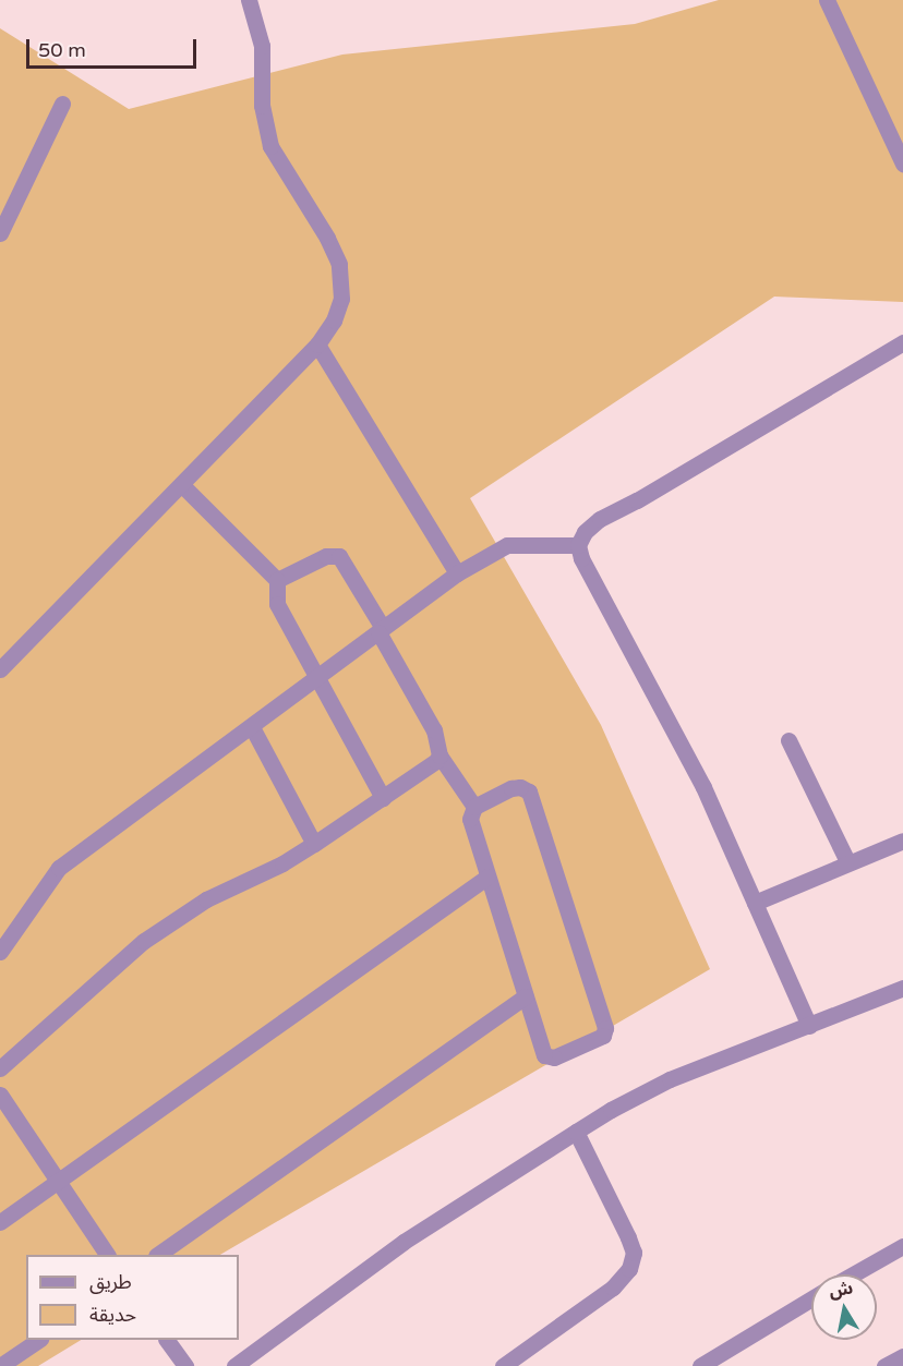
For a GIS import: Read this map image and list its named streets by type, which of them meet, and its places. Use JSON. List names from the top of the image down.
{
  "legend": ["طريق", "حديقة"],
  "scale_bar": "50 m",
  "north": "top"
}
